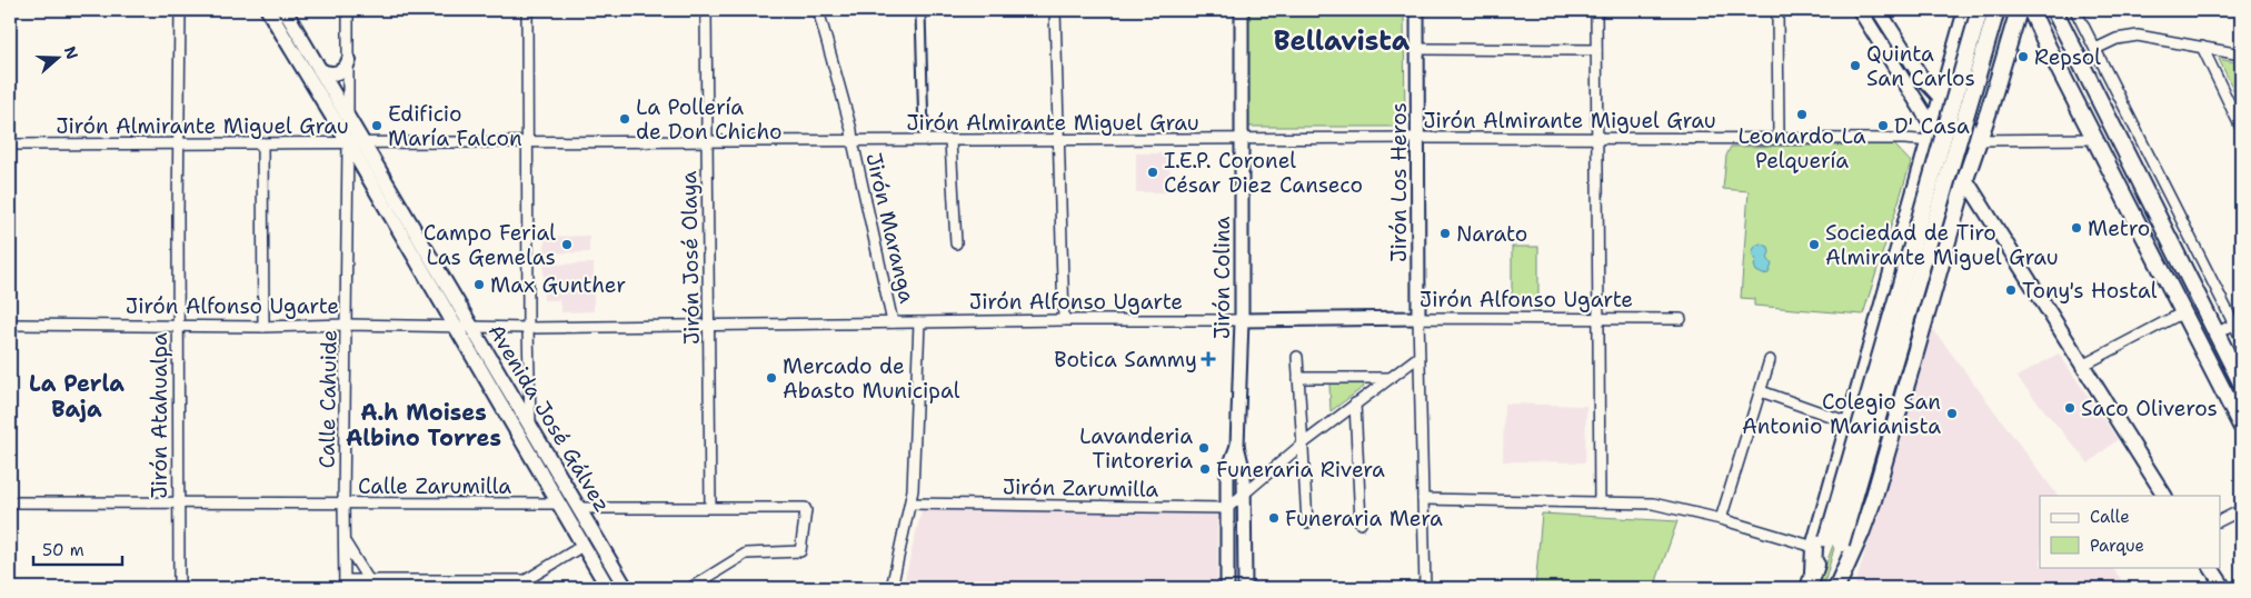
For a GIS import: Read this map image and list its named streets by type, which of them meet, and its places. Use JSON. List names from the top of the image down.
{
  "streets": {
    "main road": ["Avenida José Gálvez"],
    "street": [
      "Jirón Almirante Miguel Grau",
      "Jirón Los Heros",
      "Jirón Maranga",
      "Jirón José Olaya",
      "Jirón Colina",
      "Jirón Alfonso Ugarte",
      "Calle Cahuide",
      "Jirón Atahualpa",
      "Calle Zarumilla",
      "Jirón Zarumilla"
    ]
  },
  "crossings": [
    ["Jirón Almirante Miguel Grau", "Jirón Los Heros"],
    ["Jirón Almirante Miguel Grau", "Jirón Maranga"],
    ["Jirón Almirante Miguel Grau", "Jirón José Olaya"],
    ["Jirón Almirante Miguel Grau", "Jirón Colina"],
    ["Jirón Almirante Miguel Grau", "Calle Cahuide"],
    ["Jirón Almirante Miguel Grau", "Jirón Atahualpa"],
    ["Jirón Almirante Miguel Grau", "Avenida José Gálvez"],
    ["Jirón Los Heros", "Jirón Alfonso Ugarte"],
    ["Jirón Maranga", "Jirón Alfonso Ugarte"],
    ["Jirón José Olaya", "Jirón Alfonso Ugarte"],
    ["Jirón Colina", "Jirón Alfonso Ugarte"],
    ["Jirón Colina", "Jirón Zarumilla"],
    ["Jirón Alfonso Ugarte", "Calle Cahuide"],
    ["Jirón Alfonso Ugarte", "Jirón Atahualpa"],
    ["Jirón Alfonso Ugarte", "Avenida José Gálvez"],
    ["Calle Cahuide", "Avenida José Gálvez"],
    ["Calle Cahuide", "Calle Zarumilla"],
    ["Jirón Atahualpa", "Calle Zarumilla"],
    ["Avenida José Gálvez", "Calle Zarumilla"]
  ],
  "districts": ["Bellavista", "La Perla Baja", "A.h Moises Albino Torres"],
  "places": {
    "other": [
      "Repsol",
      "Quinta San Carlos",
      "Leonardo La Pelquería",
      "La Pollería de Don Chicho",
      "Edificio María Falcon",
      "D' Casa",
      "I.E.P. Coronel César Diez Canseco",
      "Metro",
      "Narato",
      "Campo Ferial Las Gemelas",
      "Sociedad de Tiro Almirante Miguel Grau",
      "Max Gunther",
      "Tony's Hostal",
      "Mercado de Abasto Municipal",
      "Saco Oliveros",
      "Colegio San Antonio Marianista",
      "Lavanderia Tintoreria",
      "Funeraria Rivera",
      "Funeraria Mera"
    ],
    "health": ["Botica Sammy"]
  },
  "legend": ["Calle", "Parque"],
  "scale_bar": "50 m",
  "north": "right"
}
